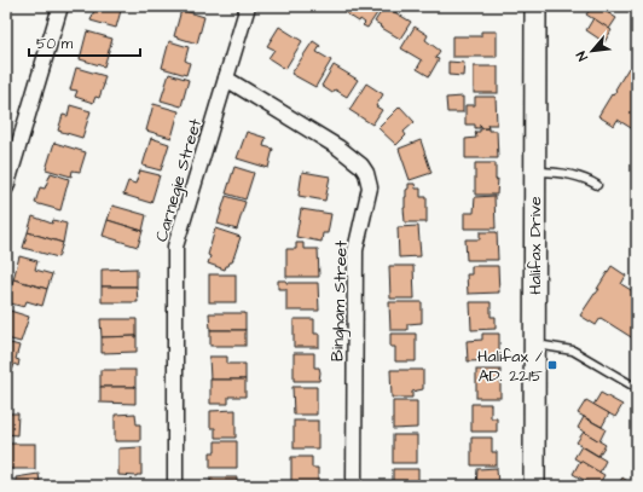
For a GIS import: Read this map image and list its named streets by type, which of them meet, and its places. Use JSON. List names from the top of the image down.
{
  "streets": {
    "street": ["Carnegie Street", "Halifax Drive", "Bingham Street"]
  },
  "crossings": [
    ["Carnegie Street", "Bingham Street"]
  ],
  "places": {
    "transit": ["Halifax / AD. 2215"]
  },
  "scale_bar": "50 m",
  "north": "bottom left"
}
